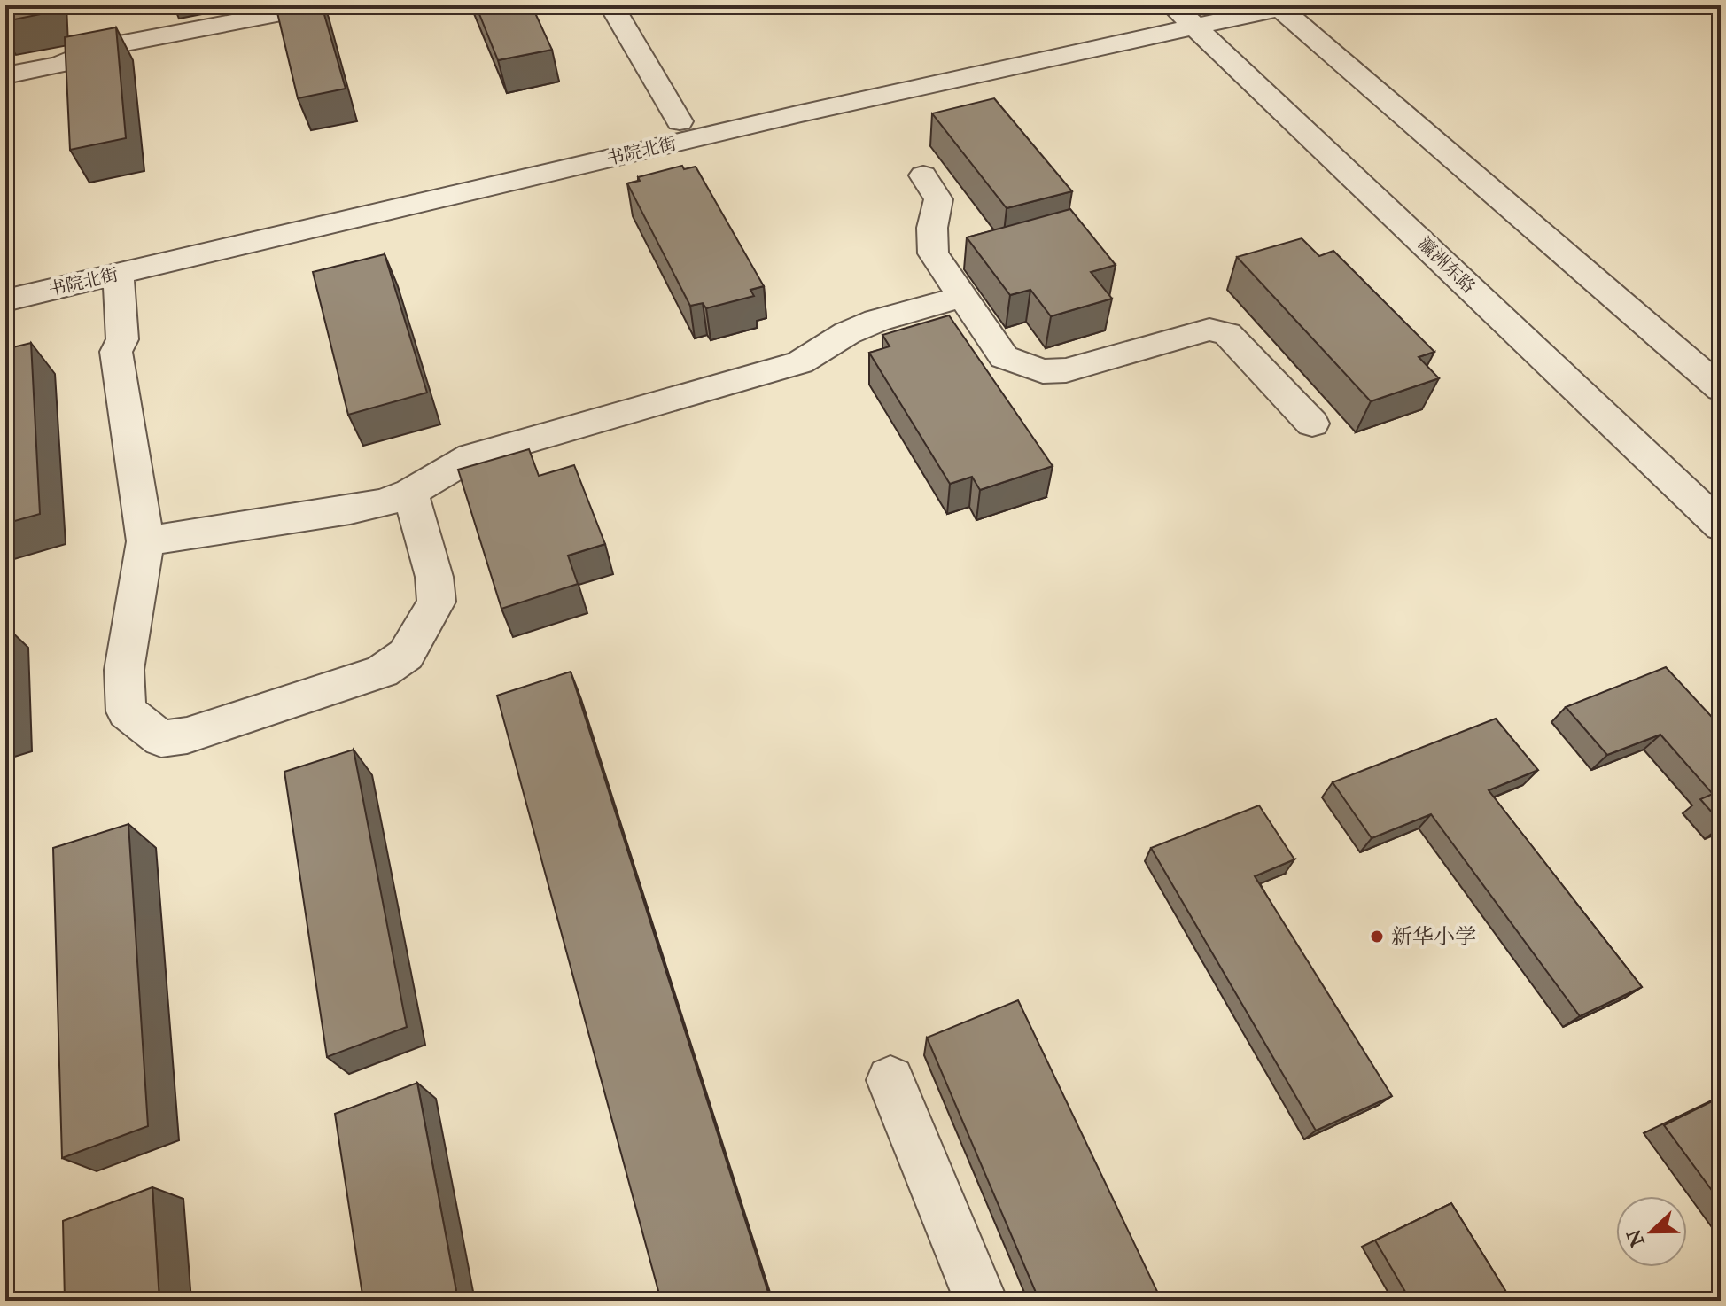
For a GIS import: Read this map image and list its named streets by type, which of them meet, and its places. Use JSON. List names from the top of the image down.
{
  "streets": {
    "street": ["书院北街", "瀛洲东路"]
  },
  "crossings": [
    ["书院北街", "瀛洲东路"]
  ],
  "places": ["新华小学"],
  "north": "left"
}
